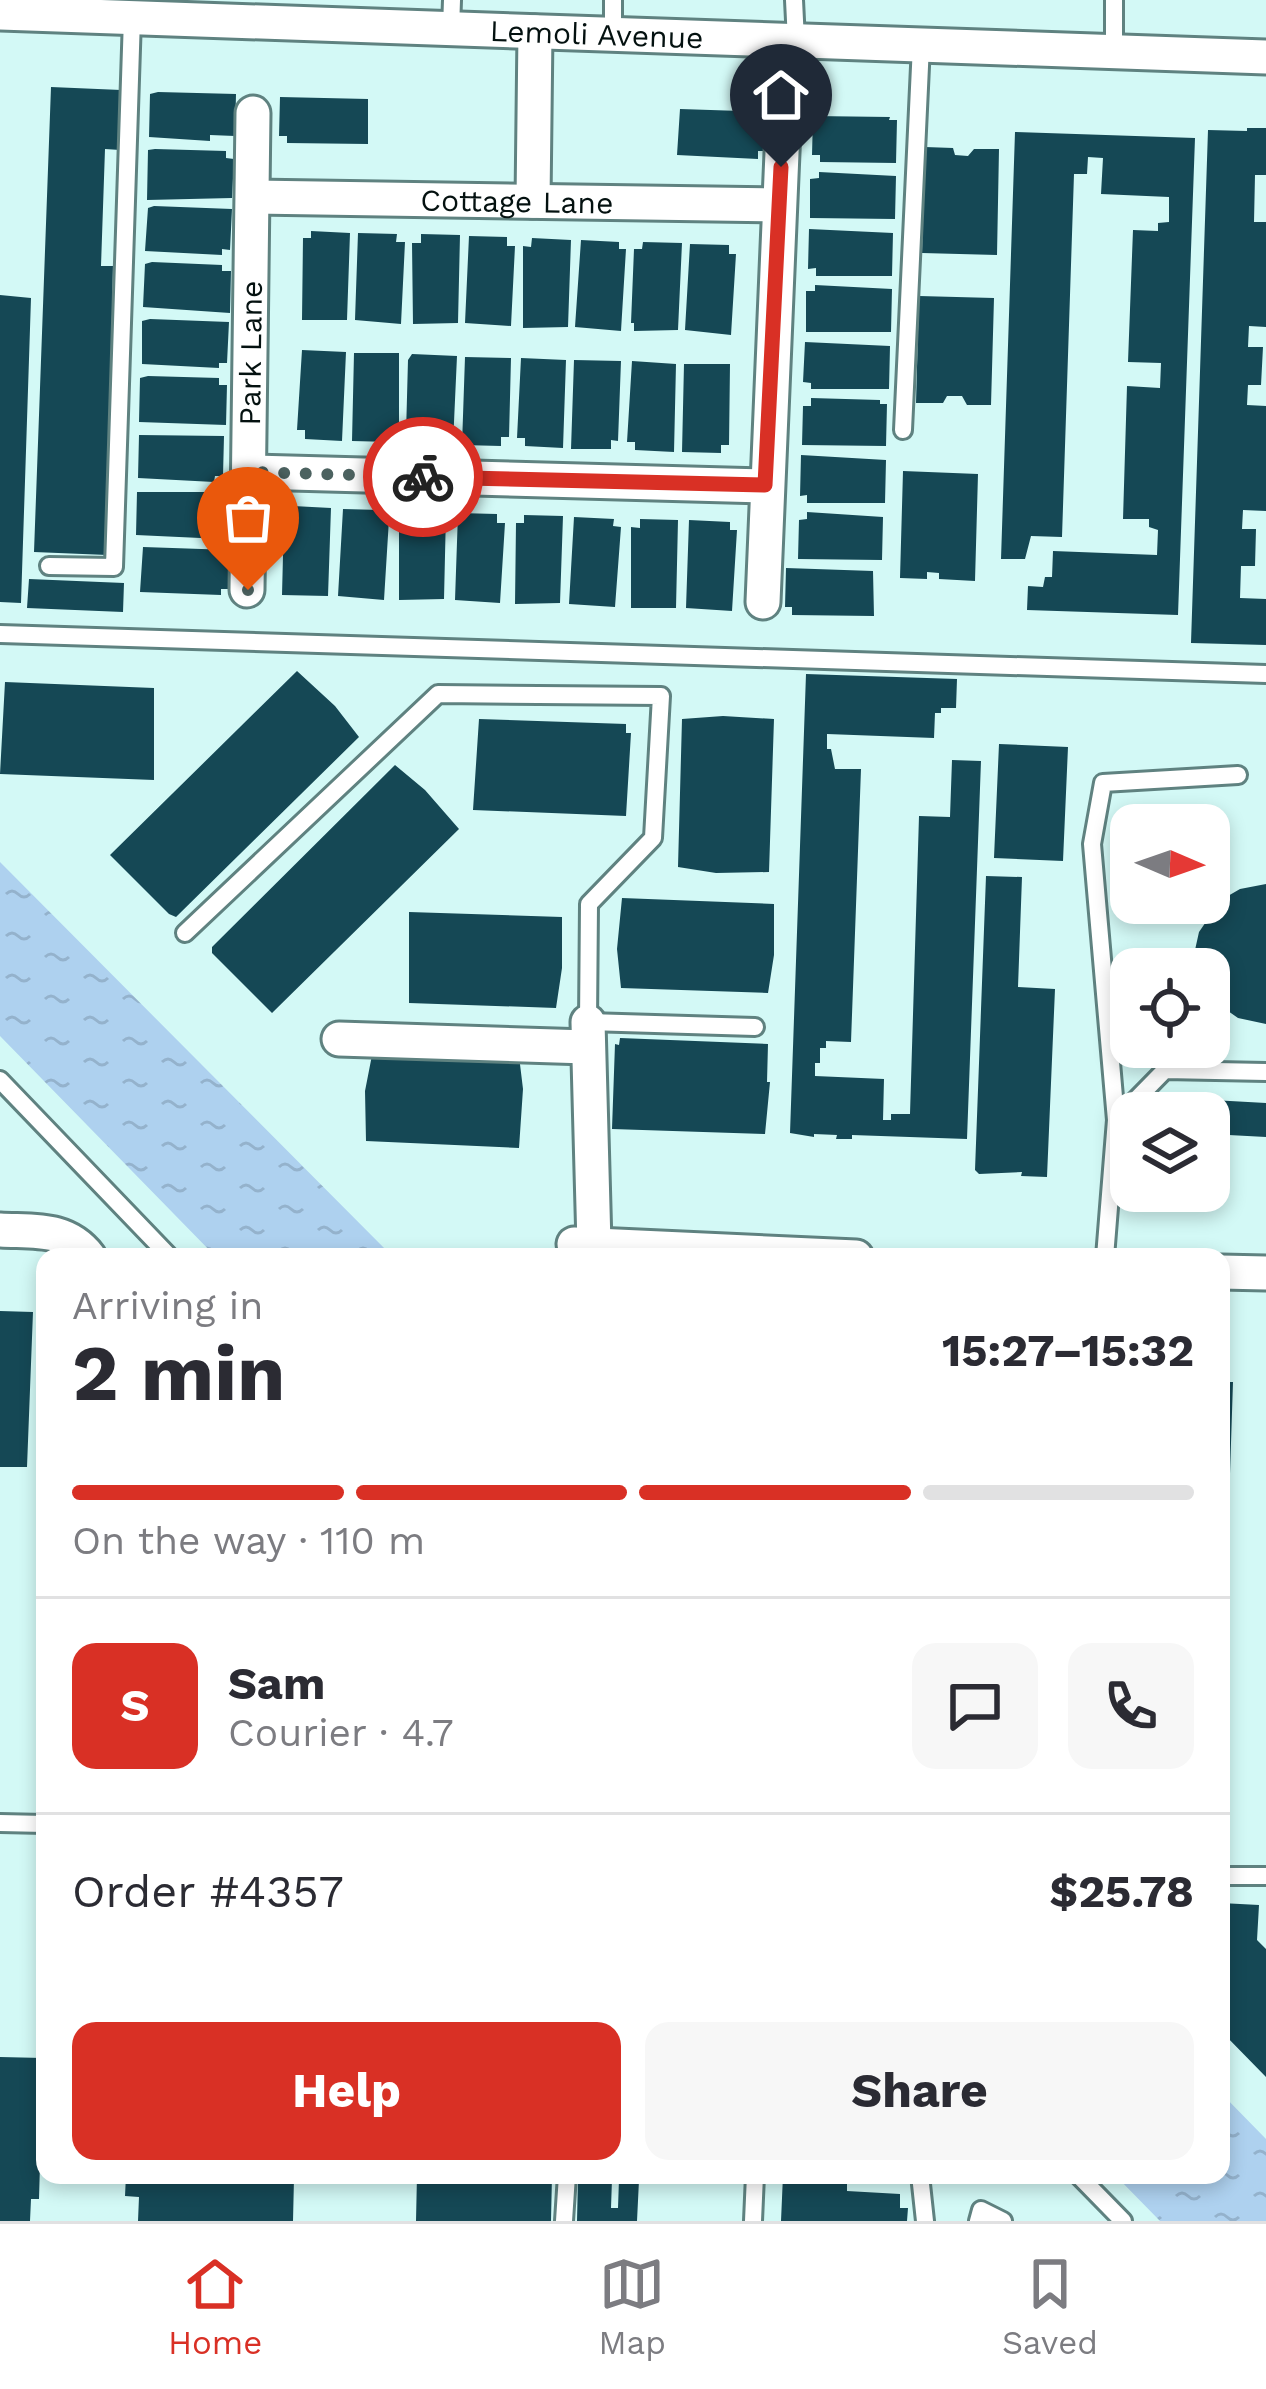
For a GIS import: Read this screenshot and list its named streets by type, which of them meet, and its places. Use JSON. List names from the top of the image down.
{
  "streets": {
    "street": ["Lemoli Avenue", "Cottage Lane", "Park Lane"]
  },
  "crossings": [
    ["Cottage Lane", "Park Lane"]
  ],
  "north": "right",
  "page": {
    "heading": ["2 min", "Arriving in", "15:27–15:32"],
    "panel": [
      "Sam",
      "Courier · 4.7",
      "Order #4357",
      "$25.78"
    ],
    "bar": "On the way · 110 m",
    "round": "S",
    "buttons": ["Help", "Share"],
    "tabs": ["Home", "Map", "Saved"]
  }
}
